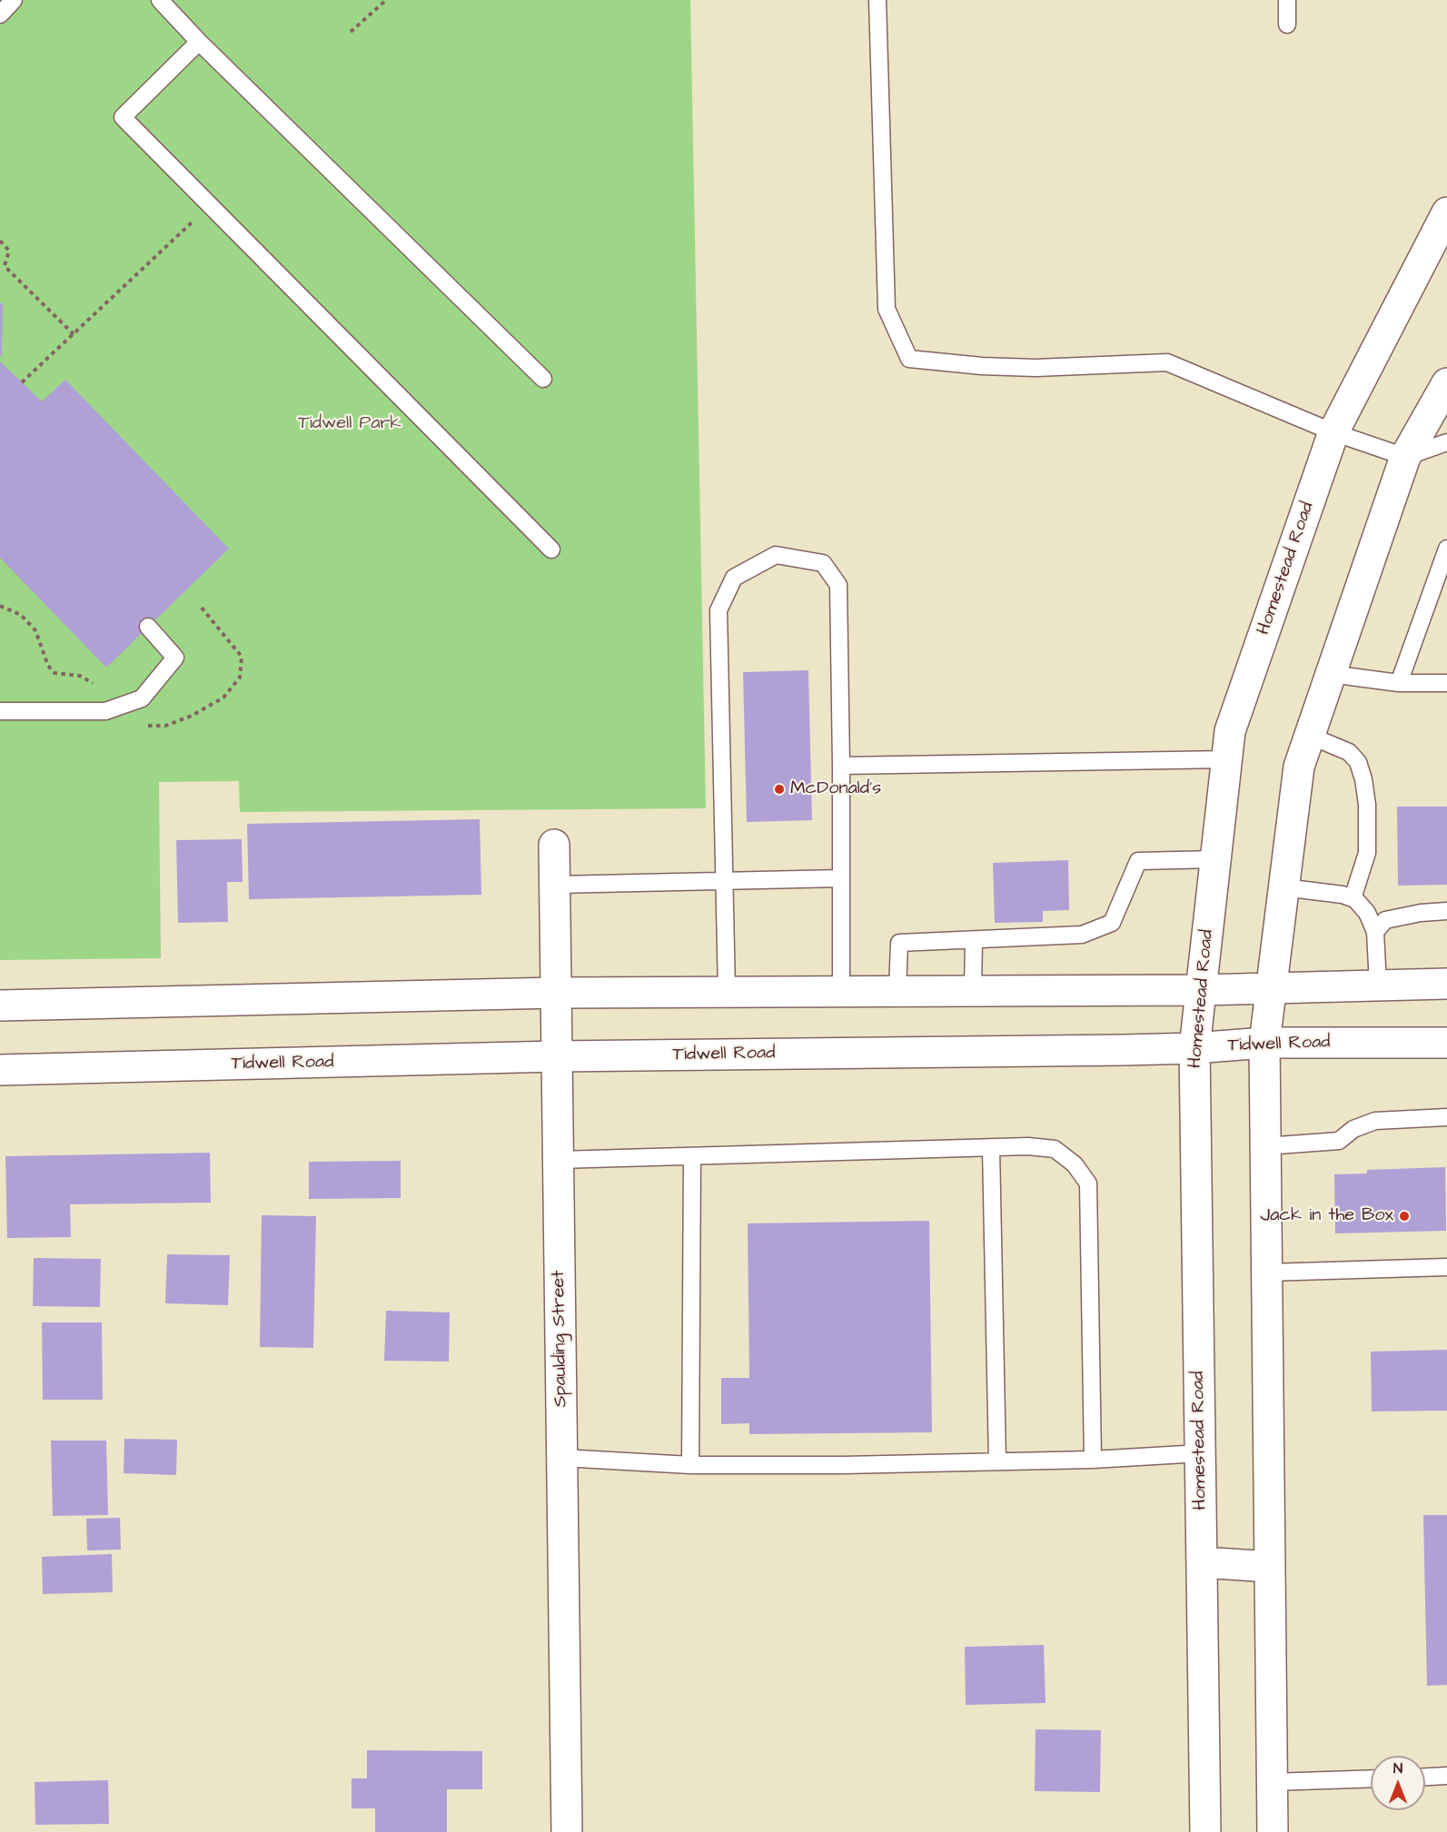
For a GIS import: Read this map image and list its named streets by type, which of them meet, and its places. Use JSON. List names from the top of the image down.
{
  "streets": {
    "main road": ["Homestead Road", "Tidwell Road", "Spaulding Street"]
  },
  "crossings": [
    ["Homestead Road", "Tidwell Road"],
    ["Tidwell Road", "Spaulding Street"]
  ],
  "parks": ["Tidwell Park"],
  "places": ["McDonald's", "Jack in the Box"],
  "north": "top"
}
